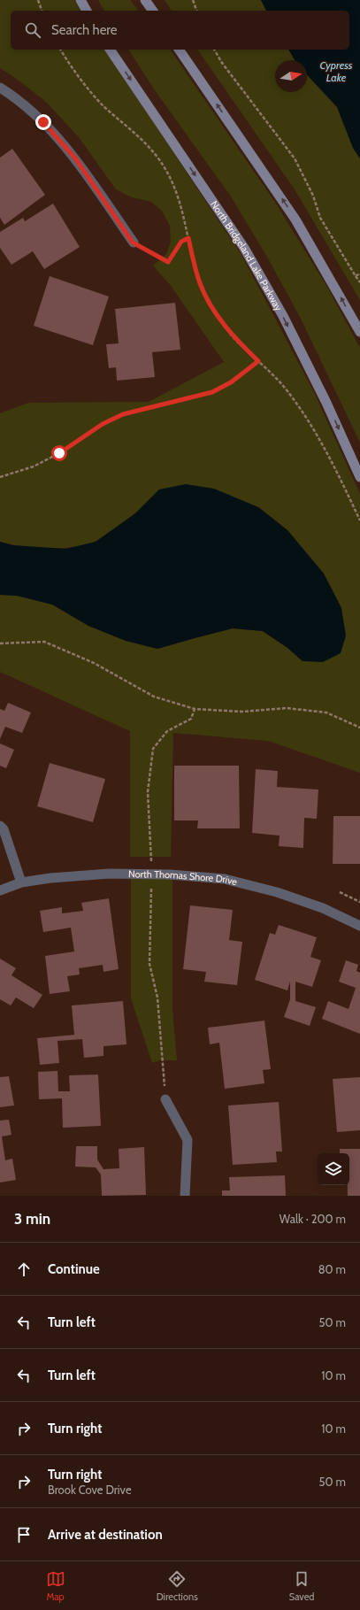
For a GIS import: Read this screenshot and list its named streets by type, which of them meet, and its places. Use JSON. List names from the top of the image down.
{
  "streets": {
    "main road": ["North Bridgeland Lake Parkway"],
    "street": ["North Thomas Shore Drive"]
  },
  "water": ["Cypress Lake"],
  "north": "right",
  "page": {
    "search": "Search here",
    "heading": ["3 min", "Walk · 200 m"],
    "list": [
      ["Continue", "80 m"],
      ["Turn left", "50 m"],
      ["Turn left", "10 m"],
      ["Turn right", "10 m"],
      ["Turn right", "Brook Cove Drive", "50 m"],
      "Arrive at destination"
    ],
    "nav": ["Map", "Directions", "Saved"]
  }
}
